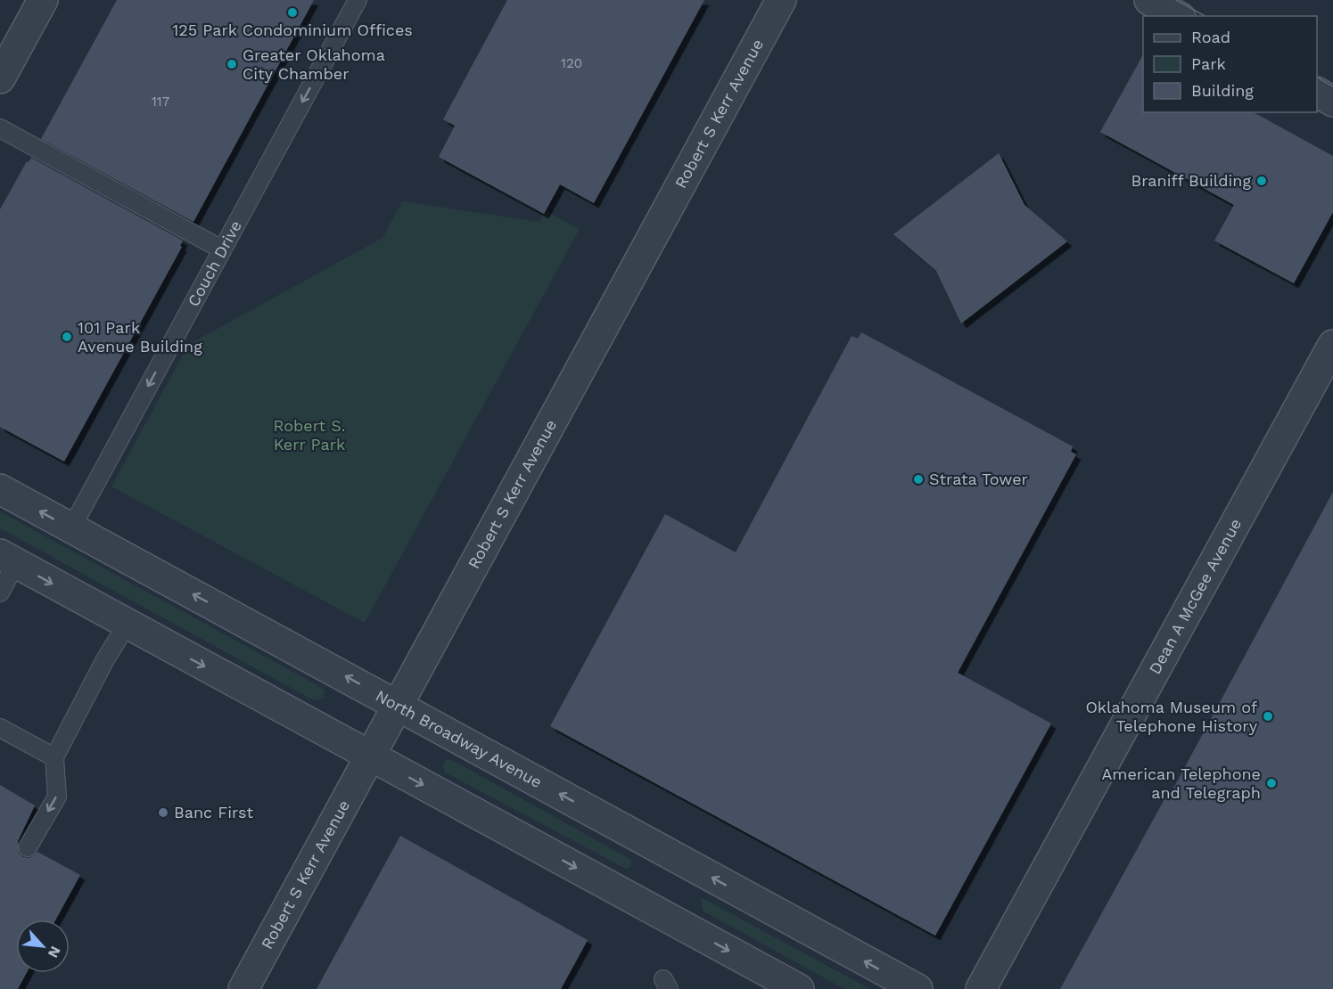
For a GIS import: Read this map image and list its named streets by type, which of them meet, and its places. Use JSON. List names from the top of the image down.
{
  "streets": {
    "street": ["Robert S Kerr Avenue", "Dean A McGee Avenue", "North Broadway Avenue"],
    "lane": ["Couch Drive"]
  },
  "crossings": [
    ["Robert S Kerr Avenue", "North Broadway Avenue"],
    ["Couch Drive", "North Broadway Avenue"]
  ],
  "one_way": ["Couch Drive"],
  "parks": ["Robert S. Kerr Park"],
  "places": [
    "125 Park Condominium Offices",
    "Greater Oklahoma City Chamber",
    "Braniff Building",
    "101 Park Avenue Building",
    "Strata Tower",
    "Oklahoma Museum of Telephone History",
    "American Telephone and Telegraph",
    "Banc First"
  ],
  "house_numbers": ["120", "117"],
  "legend": ["Road", "Park", "Building"],
  "north": "bottom right"
}
